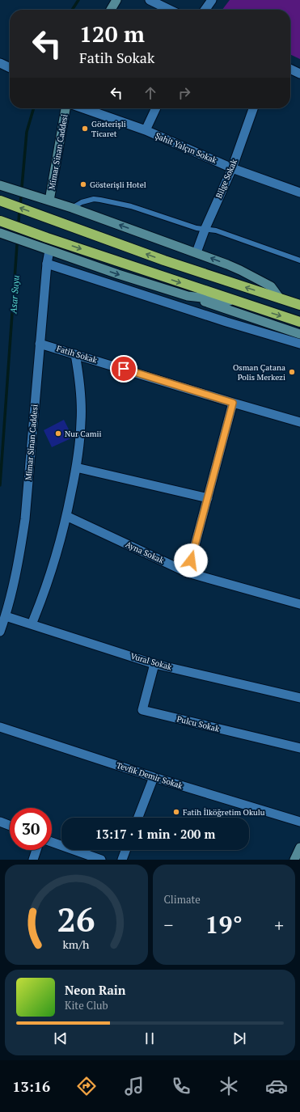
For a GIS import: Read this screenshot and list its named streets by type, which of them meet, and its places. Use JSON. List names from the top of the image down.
{
  "streets": {
    "main road": ["Mimar Sinan Caddesi"],
    "street": [
      "Şahit Yalçın Sokak",
      "Bilge Sokak",
      "Fatih Sokak",
      "Ayna Sokak",
      "Vural Sokak",
      "Pulcu Sokak",
      "Tevfik Demir Sokak"
    ]
  },
  "crossings": [
    ["Şahit Yalçın Sokak", "Bilge Sokak"],
    ["Mimar Sinan Caddesi", "Fatih Sokak"],
    ["Mimar Sinan Caddesi", "Vural Sokak"],
    ["Vural Sokak", "Pulcu Sokak"]
  ],
  "water": ["Asar Suyu"],
  "places": [
    "Gösterişli Ticaret",
    "Gösterişli Hotel",
    "Osman Çatana Polis Merkezi",
    "Nur Camii",
    "Fatih İlköğretim Okulu"
  ],
  "page": {
    "turn": ["120 m", "Fatih Sokak"],
    "limit": "30",
    "trip": "13:17 · 1 min · 200 m",
    "tile": "Climate",
    "heat": ["−", "19°", "+"],
    "song": ["Neon Rain", "Kite Club"],
    "tabs": "13:16",
    "gauge": ["26", "km/h"]
  }
}
